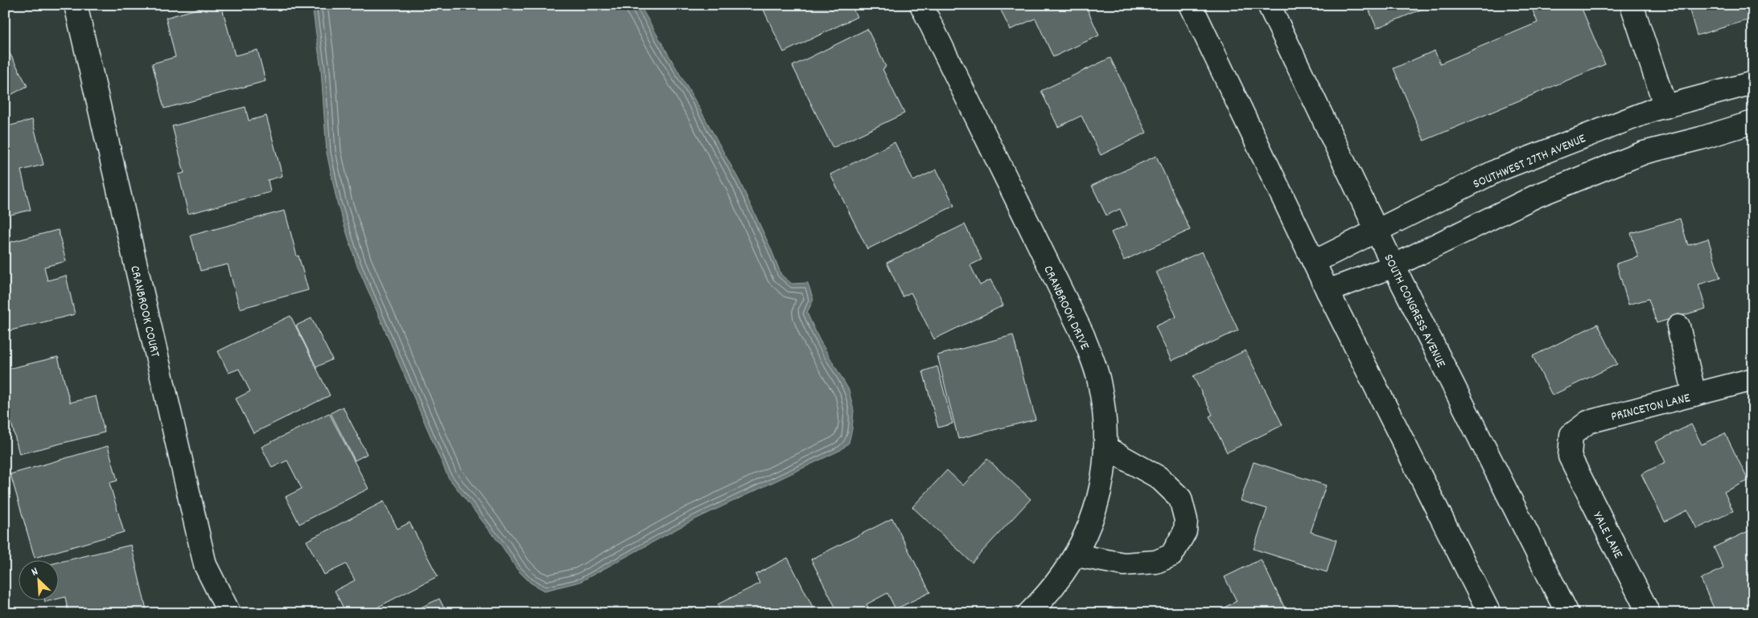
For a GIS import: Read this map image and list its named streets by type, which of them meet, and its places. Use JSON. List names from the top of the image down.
{
  "streets": {
    "street": [
      "SOUTHWEST 27TH AVENUE",
      "CRANBROOK DRIVE",
      "SOUTH CONGRESS AVENUE",
      "CRANBROOK COURT",
      "PRINCETON LANE",
      "YALE LANE"
    ]
  },
  "crossings": [
    ["SOUTHWEST 27TH AVENUE", "SOUTH CONGRESS AVENUE"],
    ["PRINCETON LANE", "YALE LANE"]
  ],
  "north": "top left"
}
